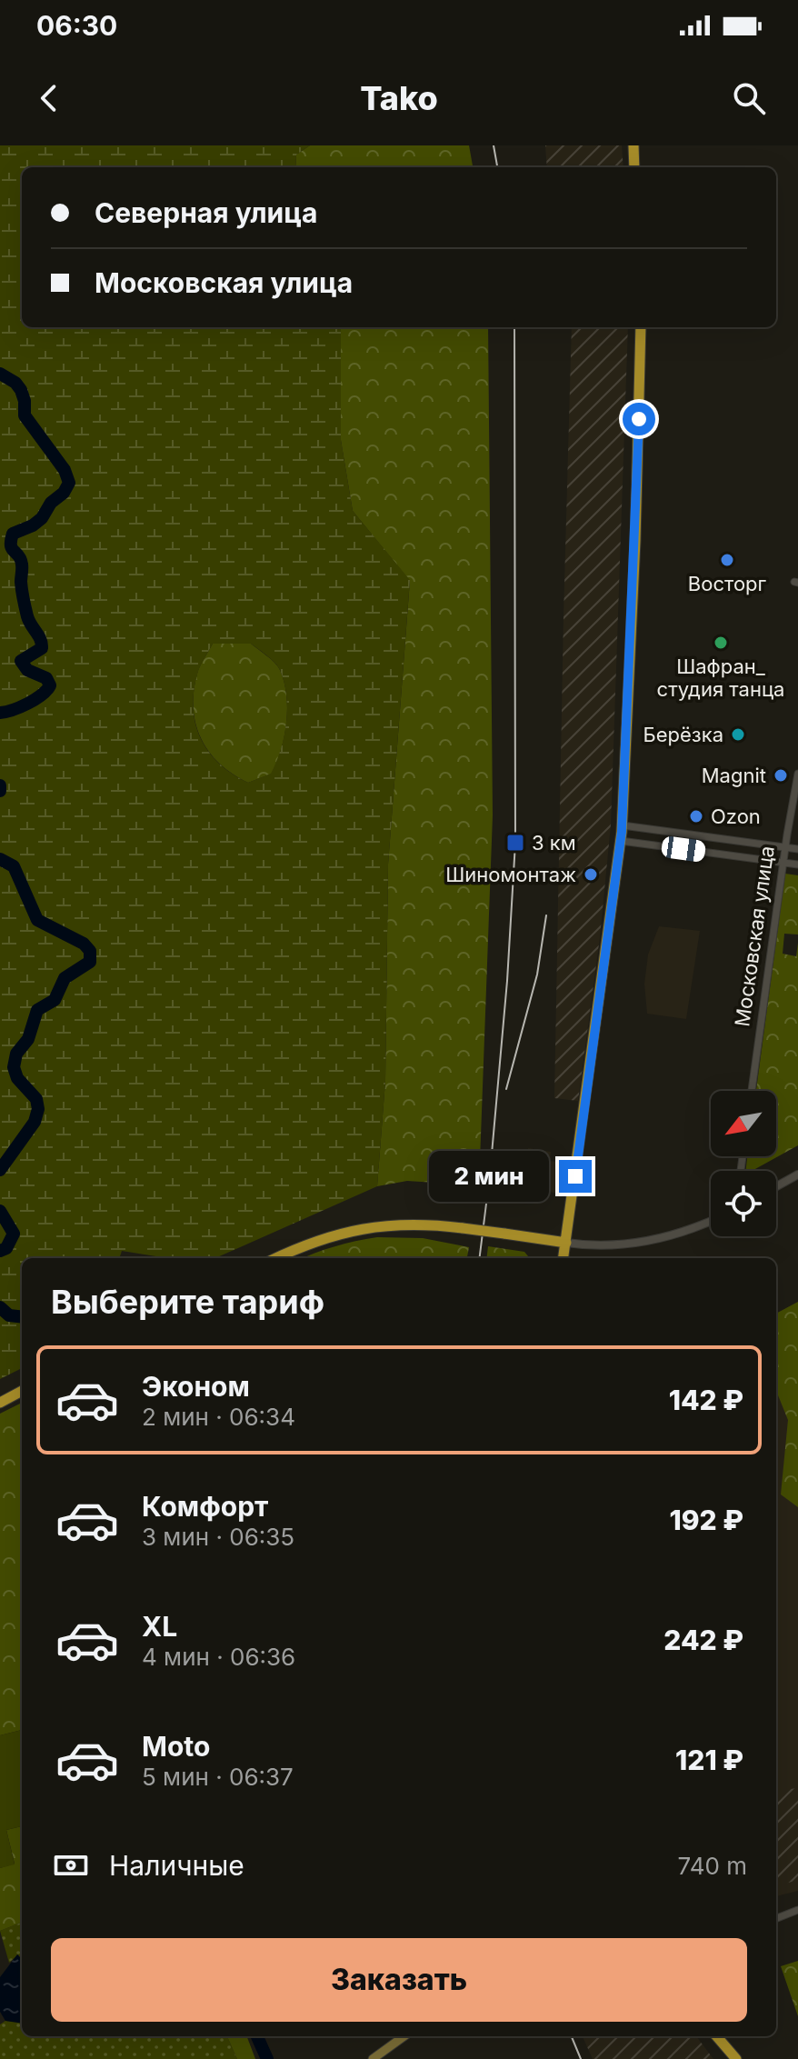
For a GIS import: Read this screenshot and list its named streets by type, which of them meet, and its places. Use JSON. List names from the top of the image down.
{
  "streets": {
    "street": ["Московская улица"]
  },
  "places": {
    "other": [
      "Восторг",
      "Шафран_ студия танца",
      "Берёзка",
      "Magnit",
      "Ozon",
      "Шиномонтаж"
    ],
    "transit": ["3 км"]
  },
  "north": "bottom left",
  "page": {
    "status": "06:30",
    "header": "Tako",
    "banner": ["Северная улица", "Московская улица"],
    "bubble": "2 мин",
    "heading": "Выберите тариф",
    "list": [
      {
        "name": "Эконом",
        "note": "2 мин · 06:34",
        "value": "142 ₽"
      },
      {
        "name": "Комфорт",
        "note": "3 мин · 06:35",
        "value": "192 ₽"
      },
      {
        "name": "XL",
        "note": "4 мин · 06:36",
        "value": "242 ₽"
      },
      {
        "name": "Moto",
        "note": "5 мин · 06:37",
        "value": "121 ₽"
      }
    ],
    "pay": ["Наличные", "740 m"],
    "buttons": "Заказать"
  }
}
